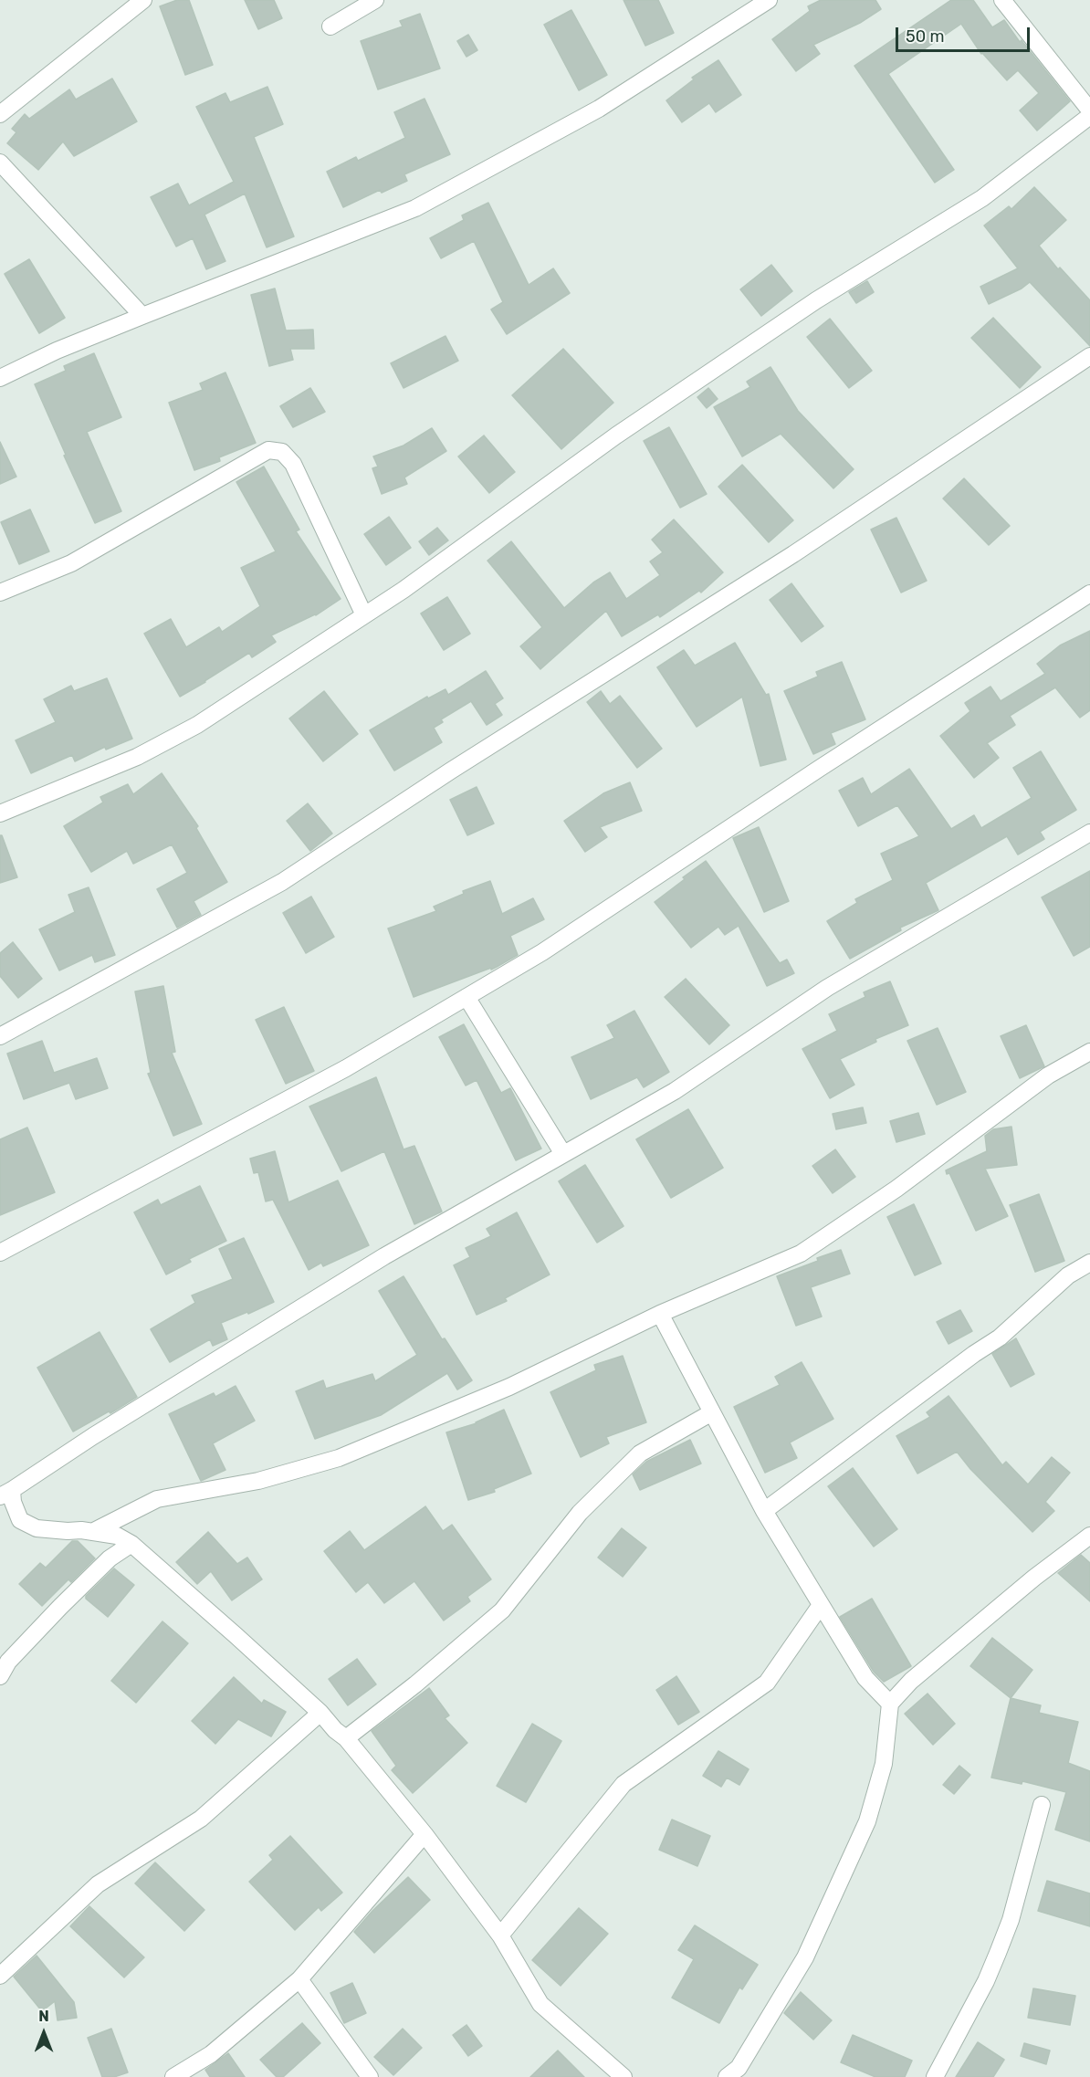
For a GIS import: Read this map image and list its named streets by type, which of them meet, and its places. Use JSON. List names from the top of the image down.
{
  "scale_bar": "50 m",
  "north": "top"
}
